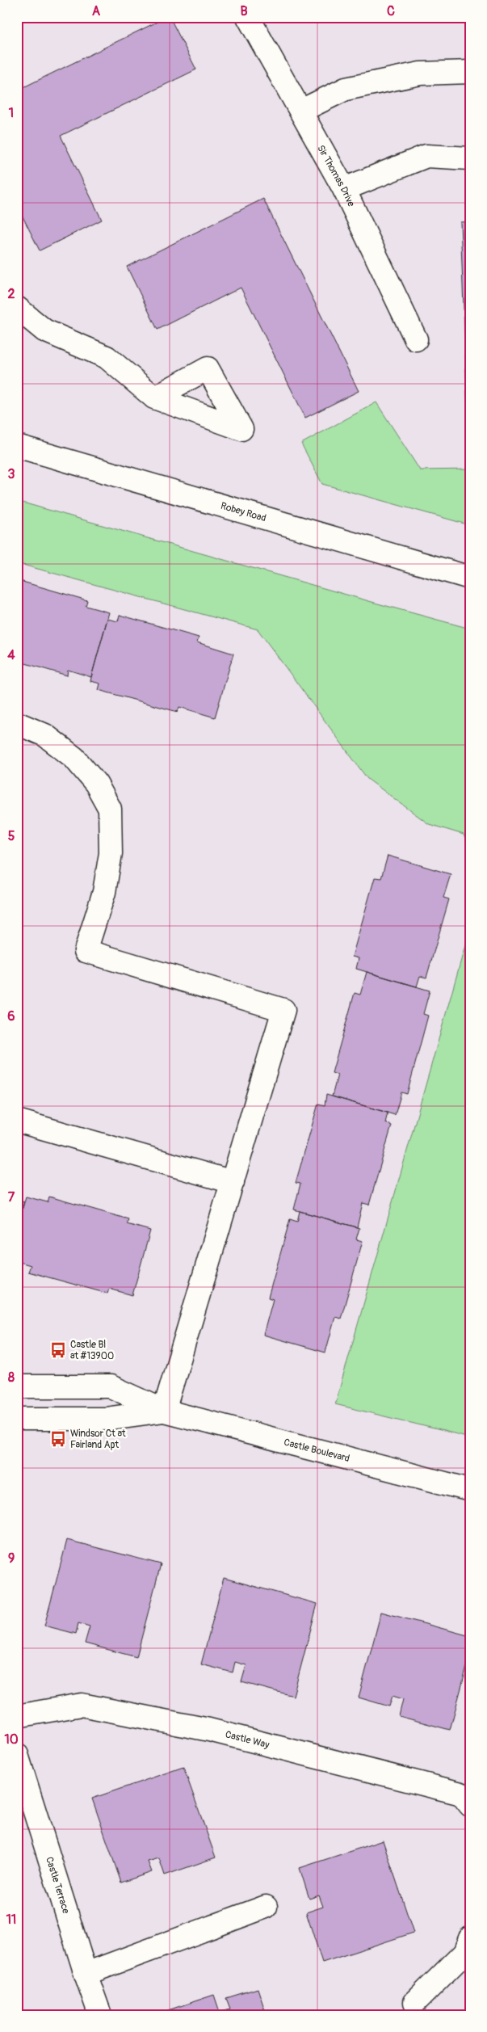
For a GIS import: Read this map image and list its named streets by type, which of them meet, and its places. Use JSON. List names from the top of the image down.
{
  "streets": {
    "street": [
      "Sir Thomas Drive",
      "Robey Road",
      "Castle Boulevard",
      "Castle Way",
      "Castle Terrace"
    ]
  },
  "places": {
    "bus stop": ["Castle Bl at #13900", "Windsor Ct at Fairland Apt"]
  },
  "grid": {
    "columns": ["A", "B", "C"],
    "rows": [
      "1",
      "2",
      "3",
      "4",
      "5",
      "6",
      "7",
      "8",
      "9",
      "10",
      "11"
    ]
  }
}
